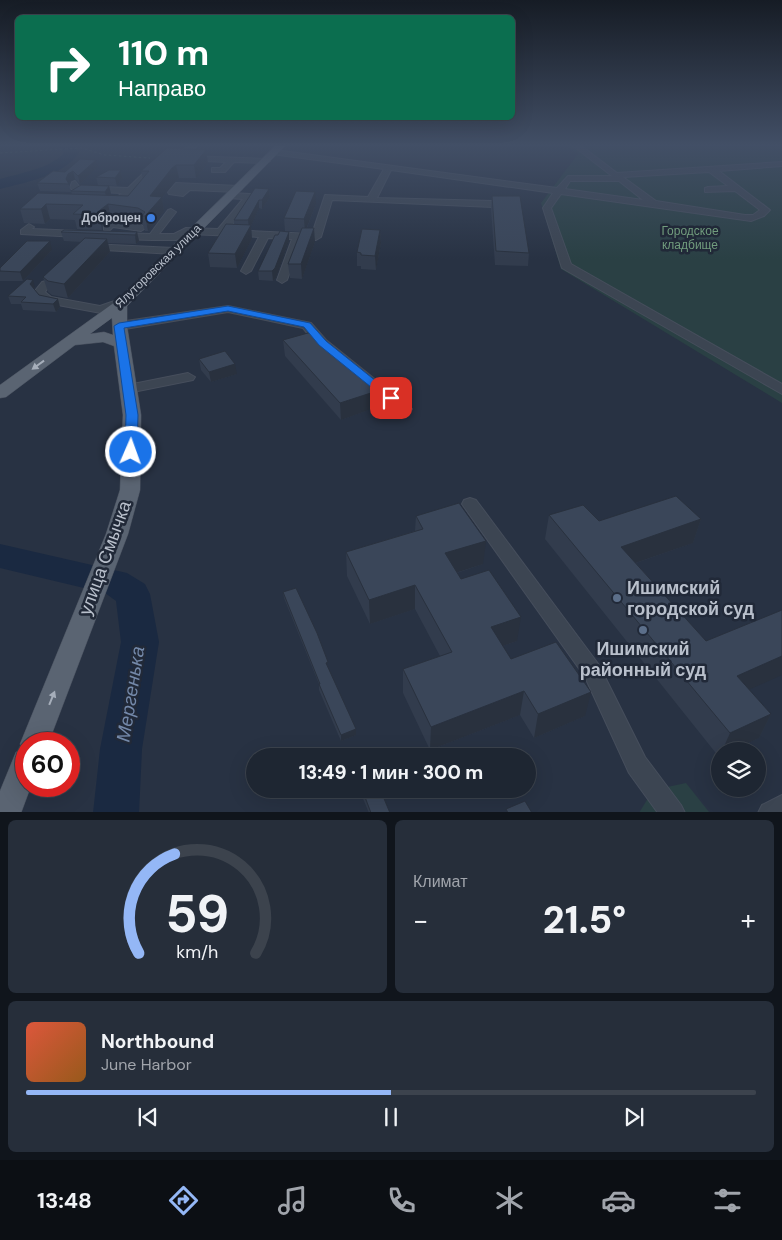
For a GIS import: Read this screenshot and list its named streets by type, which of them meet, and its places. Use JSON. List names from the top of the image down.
{
  "streets": {
    "main road": ["Ялуторовская улица", "улица Смычка"]
  },
  "crossings": [
    ["Ялуторовская улица", "улица Смычка"]
  ],
  "one_way": ["улица Смычка"],
  "water": ["Мергенька"],
  "parks": ["Городское кладбище"],
  "places": ["Доброцен", "Ишимский городской суд", "Ишимский районный суд"],
  "page": {
    "turn": ["110 m", "Направо"],
    "limit": "60",
    "trip": "13:49 · 1 мин · 300 m",
    "tile": "Климат",
    "heat": ["−", "21.5°", "+"],
    "song": ["Northbound", "June Harbor"],
    "tabs": "13:48",
    "gauge": ["59", "km/h"]
  }
}
